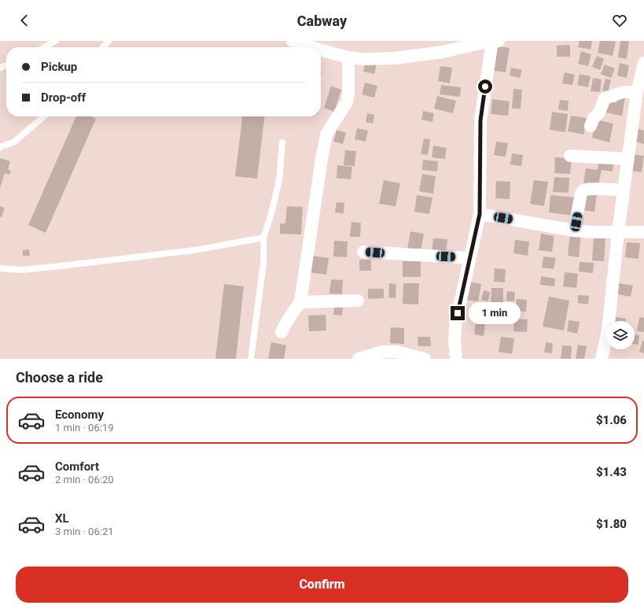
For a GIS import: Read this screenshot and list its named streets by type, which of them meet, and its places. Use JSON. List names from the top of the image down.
{
  "page": {
    "header": "Cabway",
    "banner": ["Pickup", "Drop-off"],
    "bubble": "1 min",
    "heading": "Choose a ride",
    "list": [
      {
        "name": "Economy",
        "note": "1 min · 06:19",
        "value": "$1.06"
      },
      {
        "name": "Comfort",
        "note": "2 min · 06:20",
        "value": "$1.43"
      },
      {
        "name": "XL",
        "note": "3 min · 06:21",
        "value": "$1.80"
      }
    ],
    "buttons": "Confirm"
  }
}
